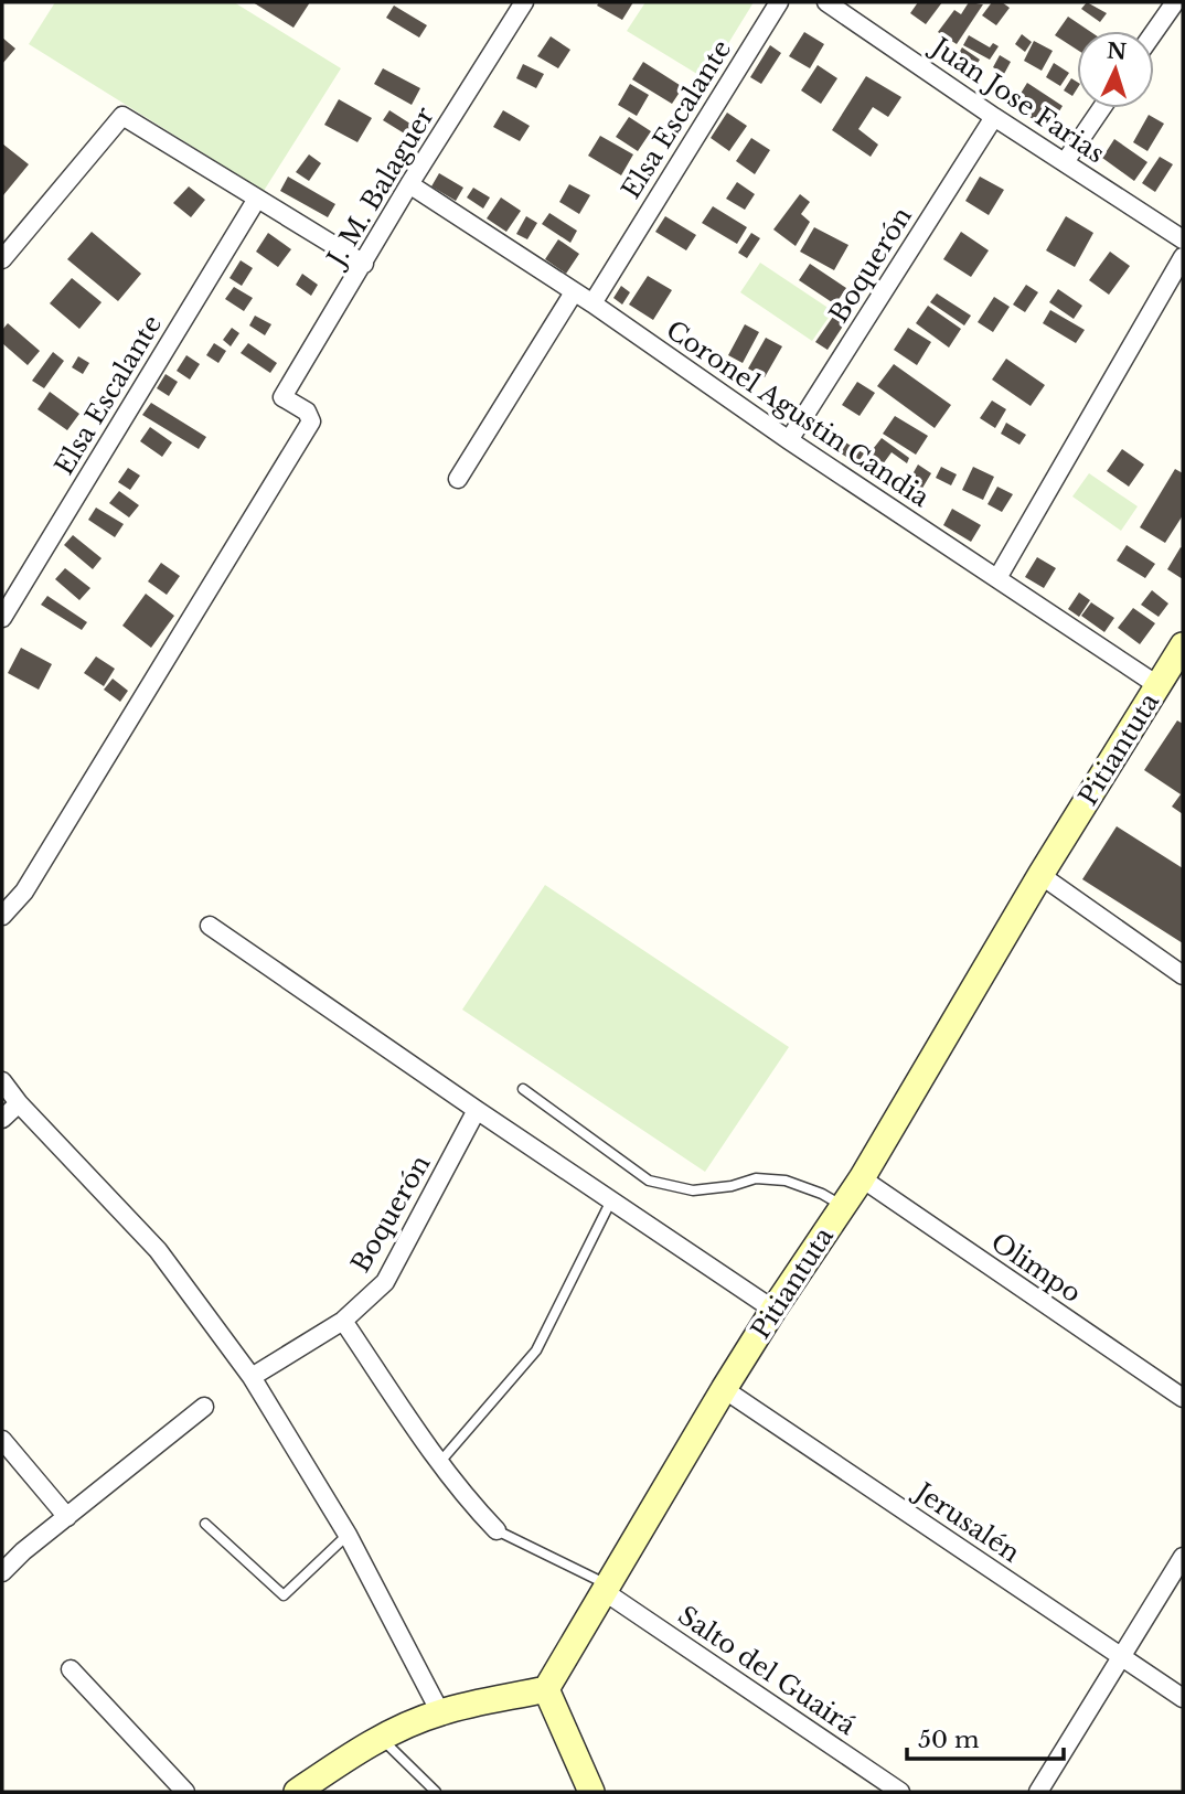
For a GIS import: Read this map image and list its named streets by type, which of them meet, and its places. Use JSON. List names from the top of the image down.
{
  "streets": {
    "street": [
      "Juan Jose Farias",
      "Elsa Escalante",
      "J. M. Balaguer",
      "Boquerón",
      "Coronel Agustin Candia",
      "Pitiantuta",
      "Olimpo",
      "Jerusalén",
      "Salto del Guairá"
    ]
  },
  "crossings": [
    ["Juan Jose Farias", "Boquerón"],
    ["Elsa Escalante", "Coronel Agustin Candia"],
    ["J. M. Balaguer", "Coronel Agustin Candia"],
    ["Boquerón", "Coronel Agustin Candia"],
    ["Coronel Agustin Candia", "Pitiantuta"],
    ["Pitiantuta", "Olimpo"],
    ["Pitiantuta", "Jerusalén"],
    ["Pitiantuta", "Salto del Guairá"]
  ],
  "scale_bar": "50 m",
  "north": "top"
}
